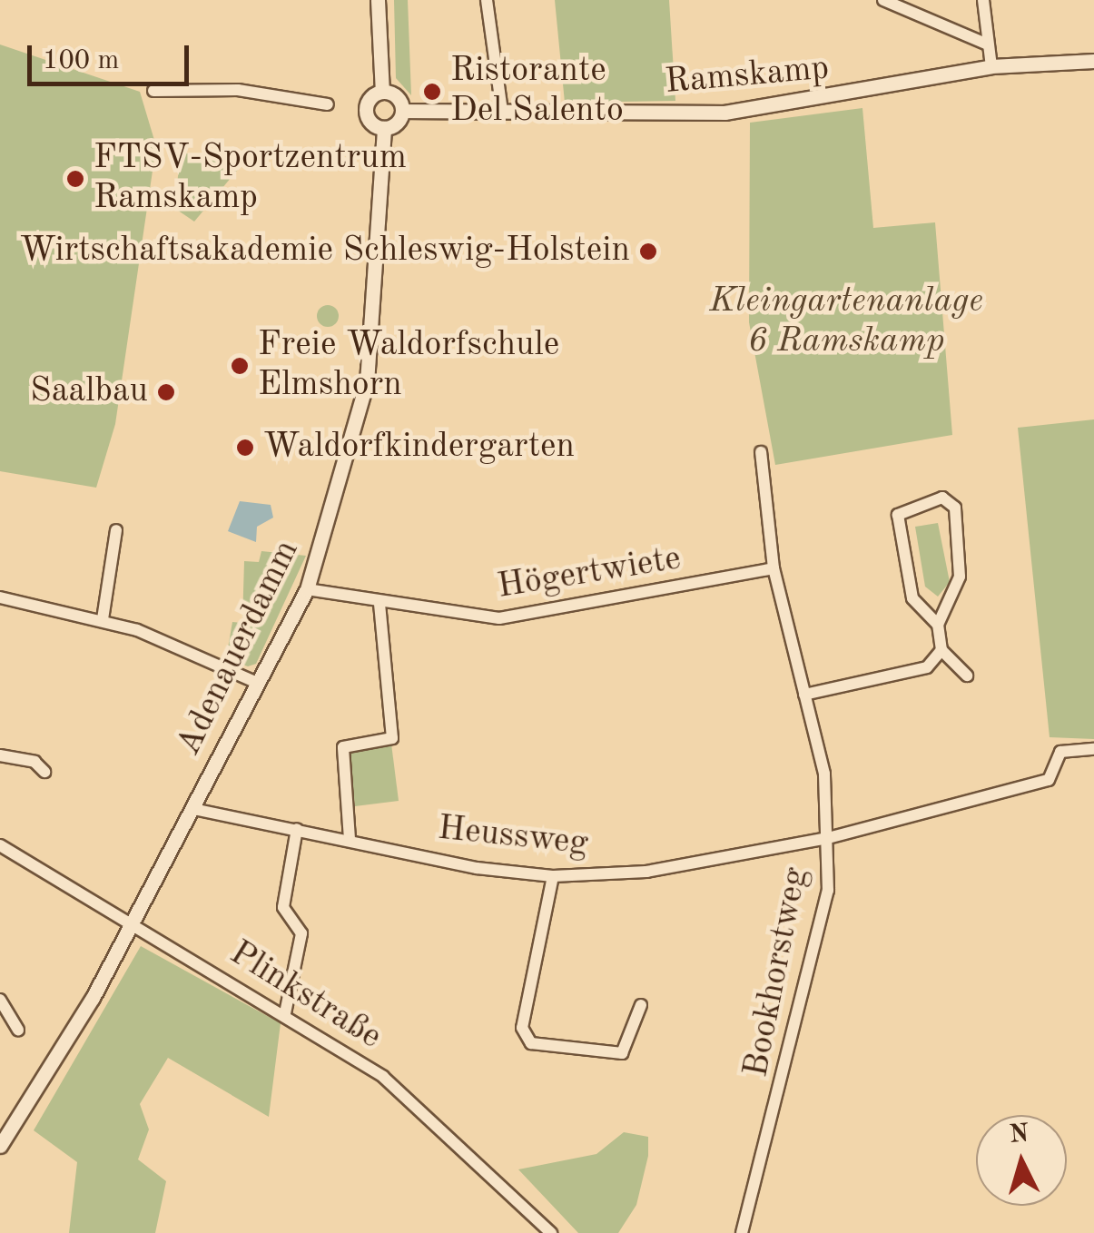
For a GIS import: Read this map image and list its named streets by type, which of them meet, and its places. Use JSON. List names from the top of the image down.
{
  "streets": {
    "street": [
      "Ramskamp",
      "Högertwiete",
      "Adenauerdamm",
      "Heussweg",
      "Bookhorstweg",
      "Plinkstraße"
    ]
  },
  "crossings": [
    ["Högertwiete", "Adenauerdamm"],
    ["Högertwiete", "Bookhorstweg"],
    ["Adenauerdamm", "Heussweg"],
    ["Adenauerdamm", "Plinkstraße"],
    ["Heussweg", "Bookhorstweg"]
  ],
  "parks": ["Kleingartenanlage 6 Ramskamp"],
  "places": [
    "Ristorante Del Salento",
    "FTSV-Sportzentrum Ramskamp",
    "Wirtschaftsakademie Schleswig-Holstein",
    "Freie Waldorfschule Elmshorn",
    "Saalbau",
    "Waldorfkindergarten"
  ],
  "scale_bar": "100 m",
  "north": "top"
}
